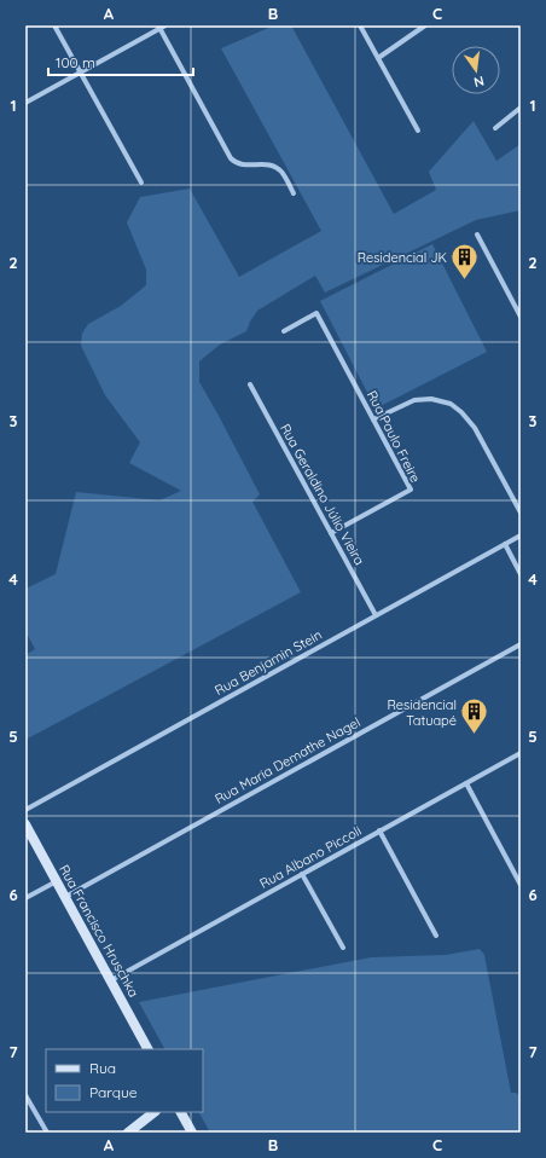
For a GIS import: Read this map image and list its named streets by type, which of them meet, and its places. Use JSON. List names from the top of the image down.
{
  "streets": {
    "main road": ["Rua Francisco Hruschka"],
    "street": [
      "Rua Paulo Freire",
      "Rua Geraldino Júlio Vieira",
      "Rua Benjamin Stein",
      "Rua Maria Demathe Nagel",
      "Rua Albano Piccoli"
    ]
  },
  "crossings": [
    ["Rua Paulo Freire", "Rua Geraldino Júlio Vieira"],
    ["Rua Geraldino Júlio Vieira", "Rua Benjamin Stein"],
    ["Rua Maria Demathe Nagel", "Rua Francisco Hruschka"],
    ["Rua Albano Piccoli", "Rua Francisco Hruschka"]
  ],
  "places": {
    "building": ["Residencial JK", "Residencial Tatuapé"]
  },
  "legend": ["Rua", "Parque"],
  "scale_bar": "100 m",
  "north": "bottom",
  "grid": {
    "columns": ["A", "B", "C"],
    "rows": [
      "1",
      "2",
      "3",
      "4",
      "5",
      "6",
      "7"
    ]
  }
}
